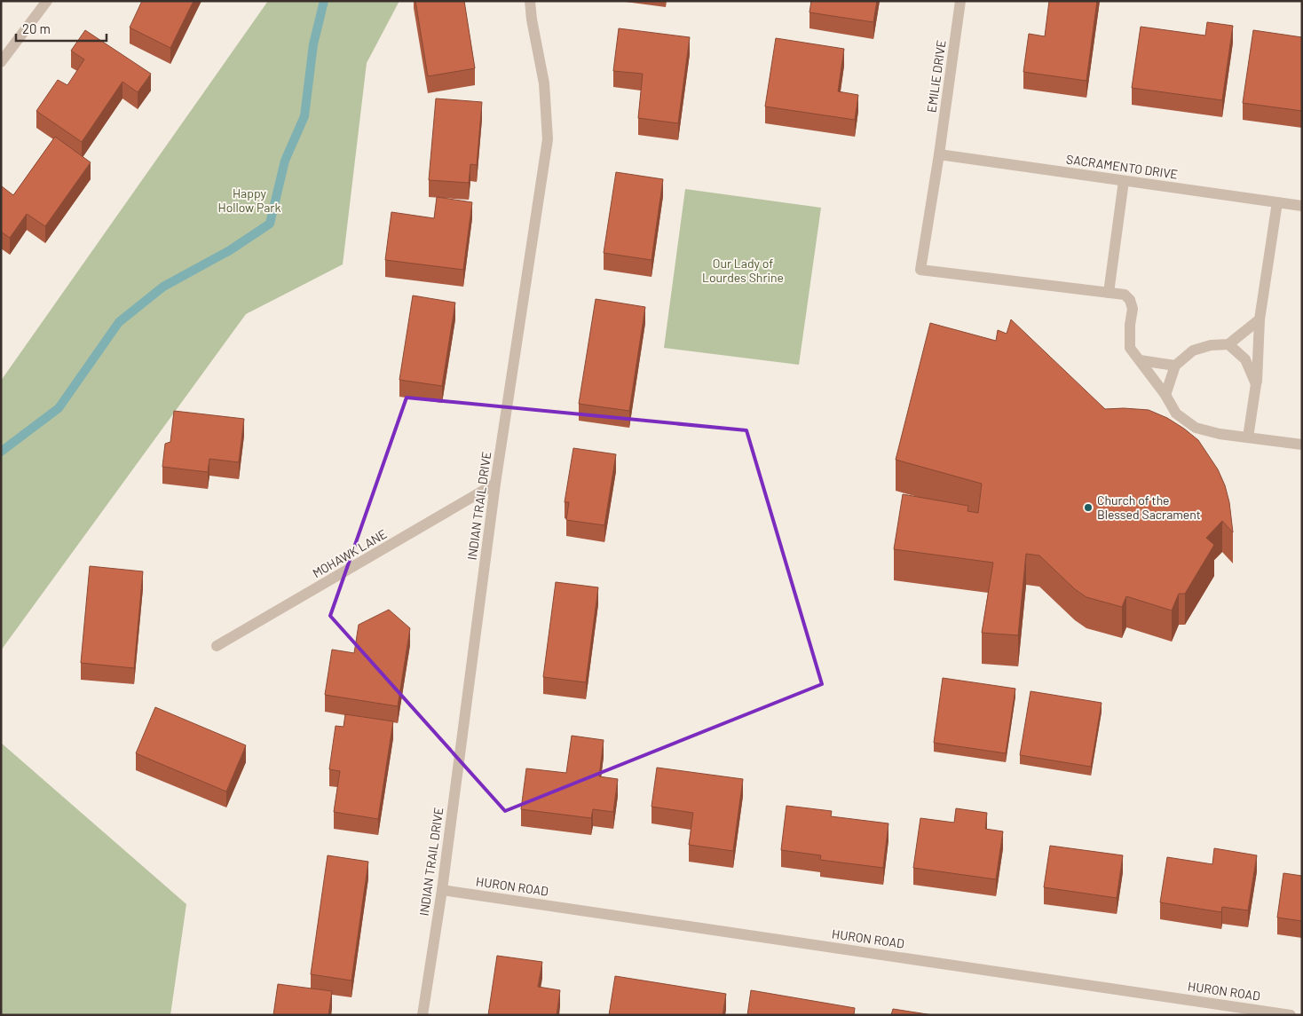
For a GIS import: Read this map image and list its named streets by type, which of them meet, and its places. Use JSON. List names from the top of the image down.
{
  "streets": {
    "street": [
      "EMILIE DRIVE",
      "SACRAMENTO DRIVE",
      "INDIAN TRAIL DRIVE",
      "MOHAWK LANE",
      "HURON ROAD"
    ]
  },
  "crossings": [
    ["EMILIE DRIVE", "SACRAMENTO DRIVE"],
    ["INDIAN TRAIL DRIVE", "MOHAWK LANE"],
    ["INDIAN TRAIL DRIVE", "HURON ROAD"]
  ],
  "parks": ["Happy Hollow Park", "Our Lady of Lourdes Shrine"],
  "places": ["Church of the Blessed Sacrament"],
  "scale_bar": "20 m"
}
